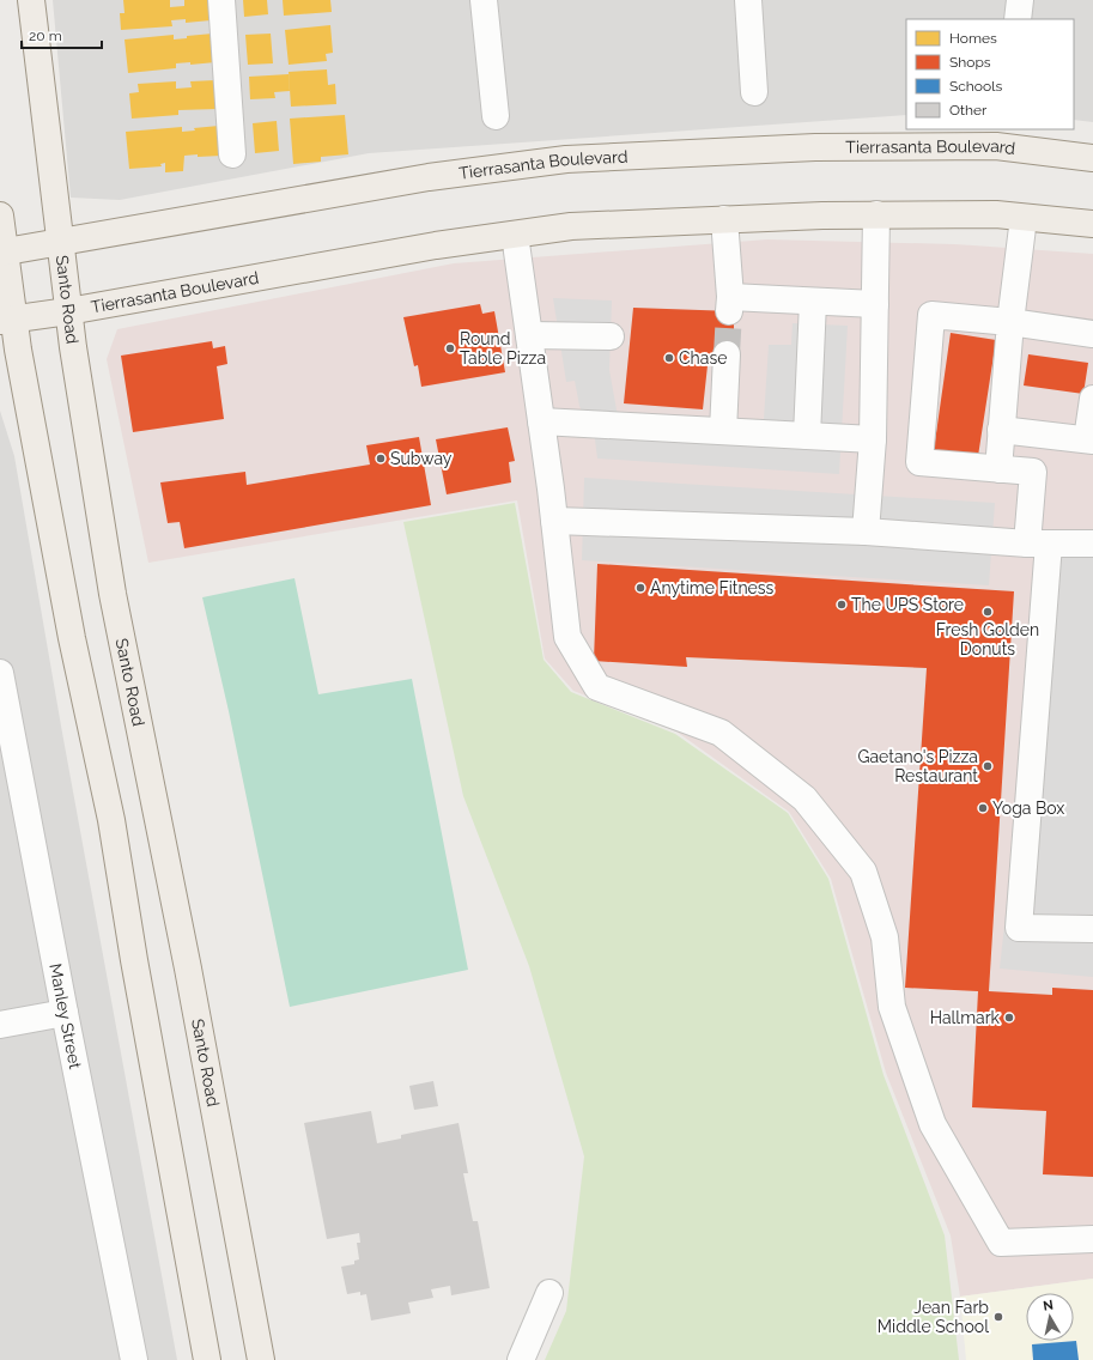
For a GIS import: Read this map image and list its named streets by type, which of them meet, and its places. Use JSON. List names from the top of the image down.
{
  "streets": {
    "main road": ["Tierrasanta Boulevard", "Santo Road"],
    "street": ["Manley Street"]
  },
  "crossings": [
    ["Tierrasanta Boulevard", "Santo Road"]
  ],
  "places": [
    "Round Table Pizza",
    "Chase",
    "Subway",
    "Anytime Fitness",
    "The UPS Store",
    "Fresh Golden Donuts",
    "Gaetano's Pizza Restaurant",
    "Yoga Box",
    "Hallmark",
    "Jean Farb Middle School"
  ],
  "legend": [
    "Homes",
    "Shops",
    "Schools",
    "Other"
  ],
  "scale_bar": "20 m",
  "north": "top"
}
